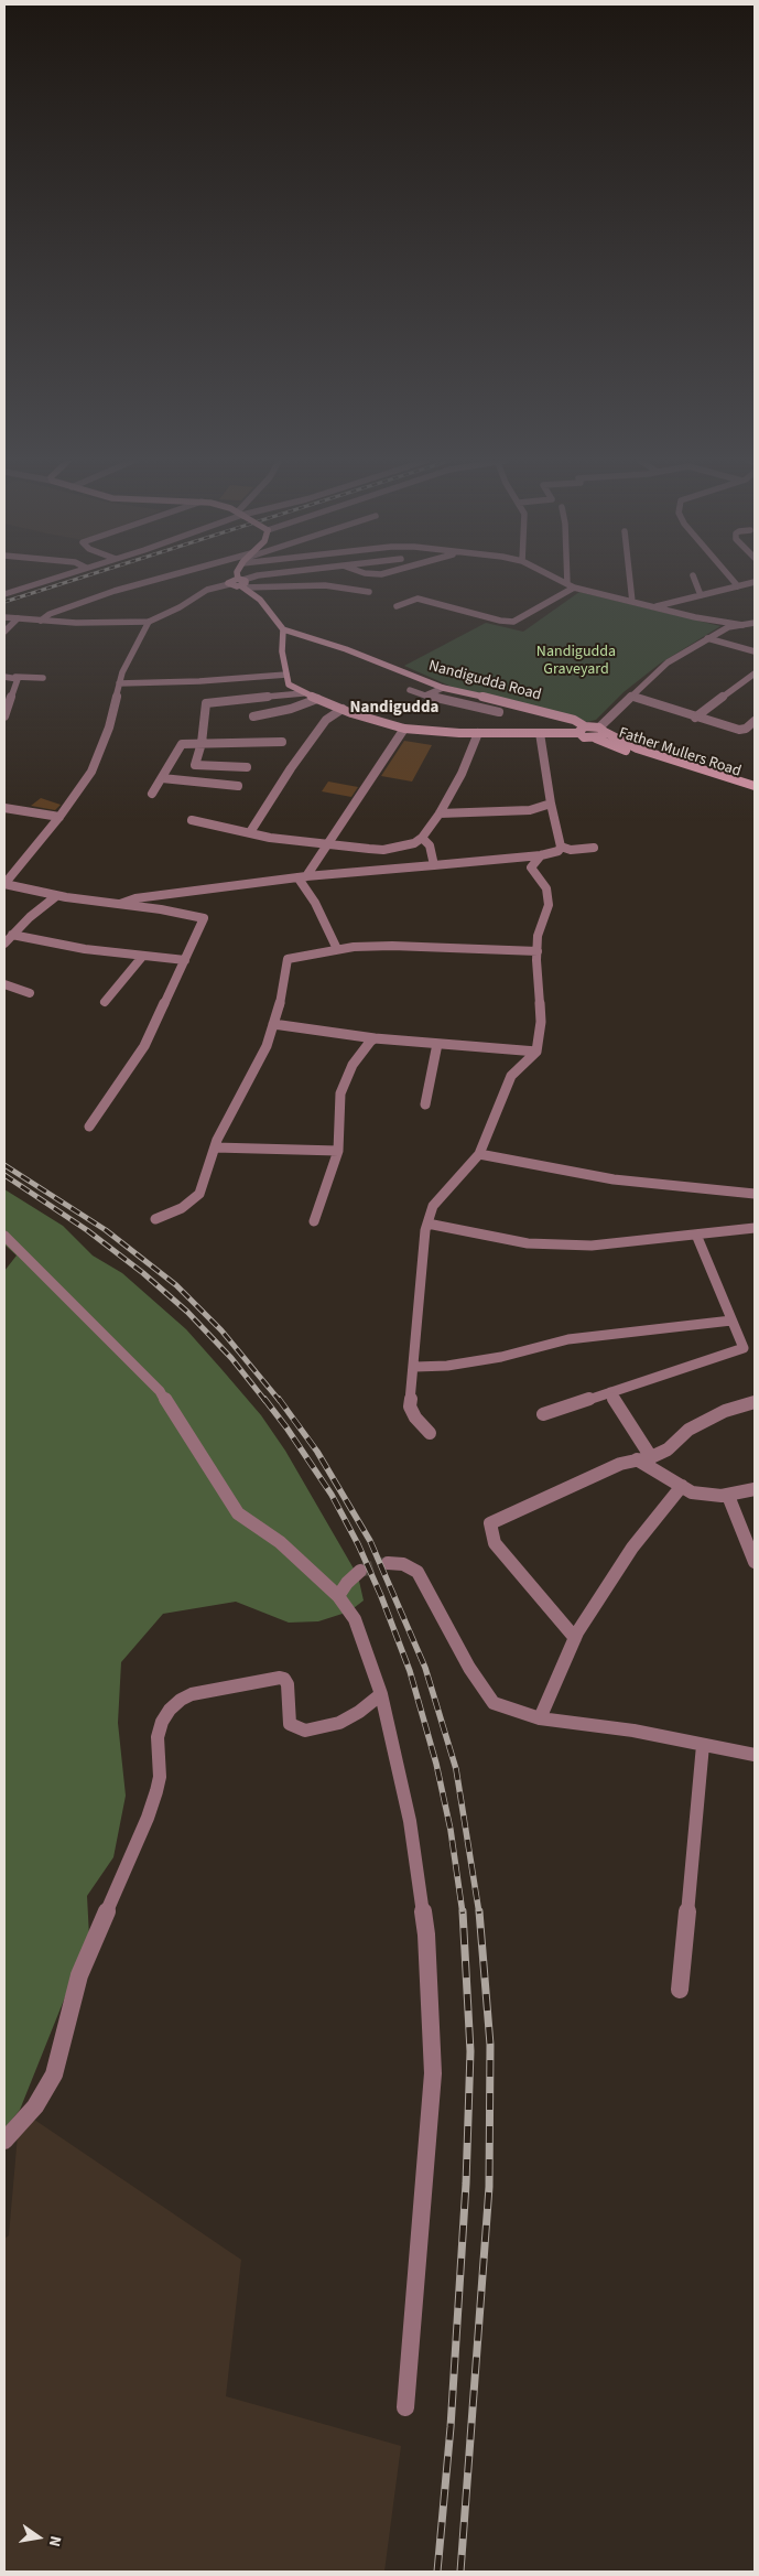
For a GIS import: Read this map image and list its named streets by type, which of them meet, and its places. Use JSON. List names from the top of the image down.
{
  "streets": {
    "main road": ["Nandigudda Road", "Father Mullers Road"]
  },
  "districts": ["Nandigudda"],
  "parks": ["Nandigudda Graveyard"],
  "north": "right"
}
